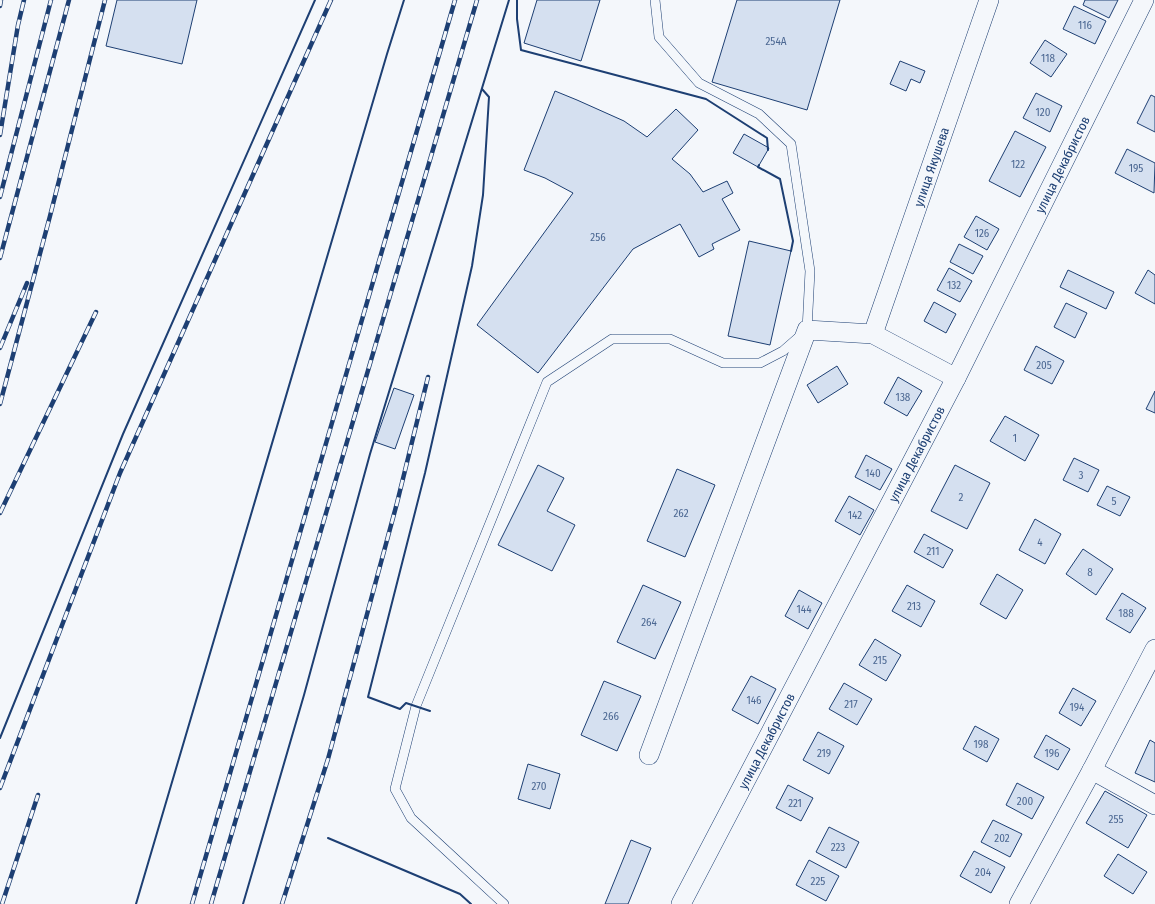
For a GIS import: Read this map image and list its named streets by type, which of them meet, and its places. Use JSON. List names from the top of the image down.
{
  "streets": {
    "street": ["улица Декабристов", "улица Якушева"]
  },
  "house_numbers": [
    "116",
    "254А",
    "118",
    "120",
    "122",
    "195",
    "126",
    "256",
    "132",
    "205",
    "138",
    "1",
    "140",
    "3",
    "2",
    "5",
    "262",
    "142",
    "4",
    "211",
    "8",
    "213",
    "144",
    "188",
    "264",
    "215",
    "146",
    "217",
    "194",
    "266",
    "198",
    "219",
    "196",
    "270",
    "200",
    "221",
    "255",
    "202",
    "223",
    "204",
    "225"
  ]
}
